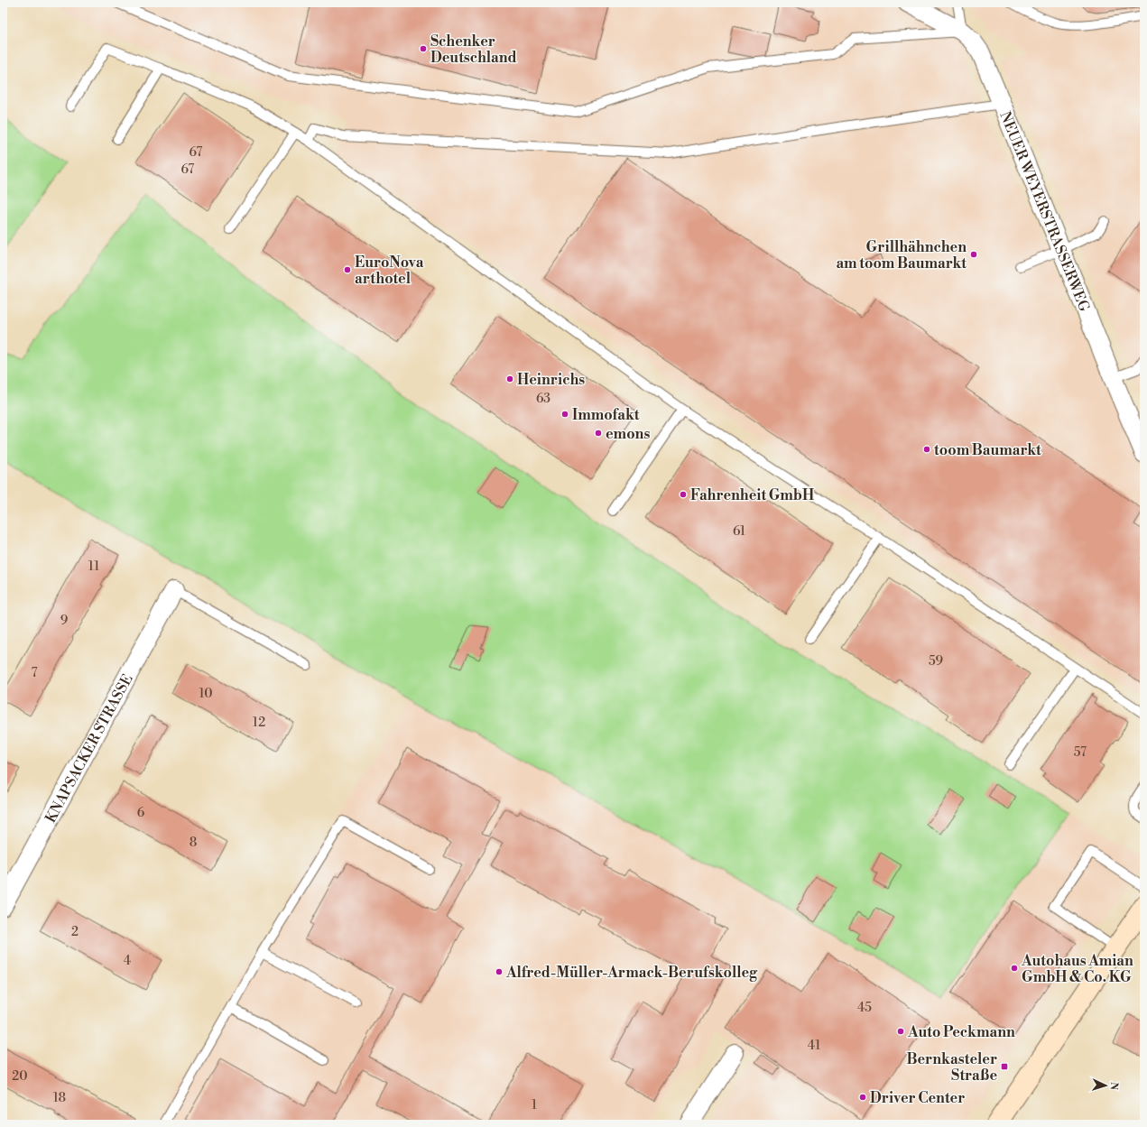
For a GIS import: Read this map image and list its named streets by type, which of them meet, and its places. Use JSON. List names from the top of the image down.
{
  "streets": {
    "street": ["NEUER WEYERSTRASSERWEG", "KNAPSACKER STRASSE"]
  },
  "places": {
    "other": [
      "Schenker Deutschland",
      "Grillhähnchen am toom Baumarkt",
      "EuroNova arthotel",
      "Heinrichs",
      "Immofakt",
      "emons",
      "toom Baumarkt",
      "Fahrenheit GmbH",
      "Autohaus Amian GmbH & Co. KG",
      "Alfred-Müller-Armack-Berufskolleg",
      "Auto Peckmann",
      "Driver Center"
    ],
    "transit": ["Bernkasteler Straße"]
  },
  "house_numbers": [
    "67",
    "67",
    "63",
    "61",
    "11",
    "9",
    "59",
    "7",
    "10",
    "12",
    "57",
    "6",
    "8",
    "2",
    "4",
    "45",
    "41",
    "20",
    "18",
    "1"
  ],
  "north": "right"
}
